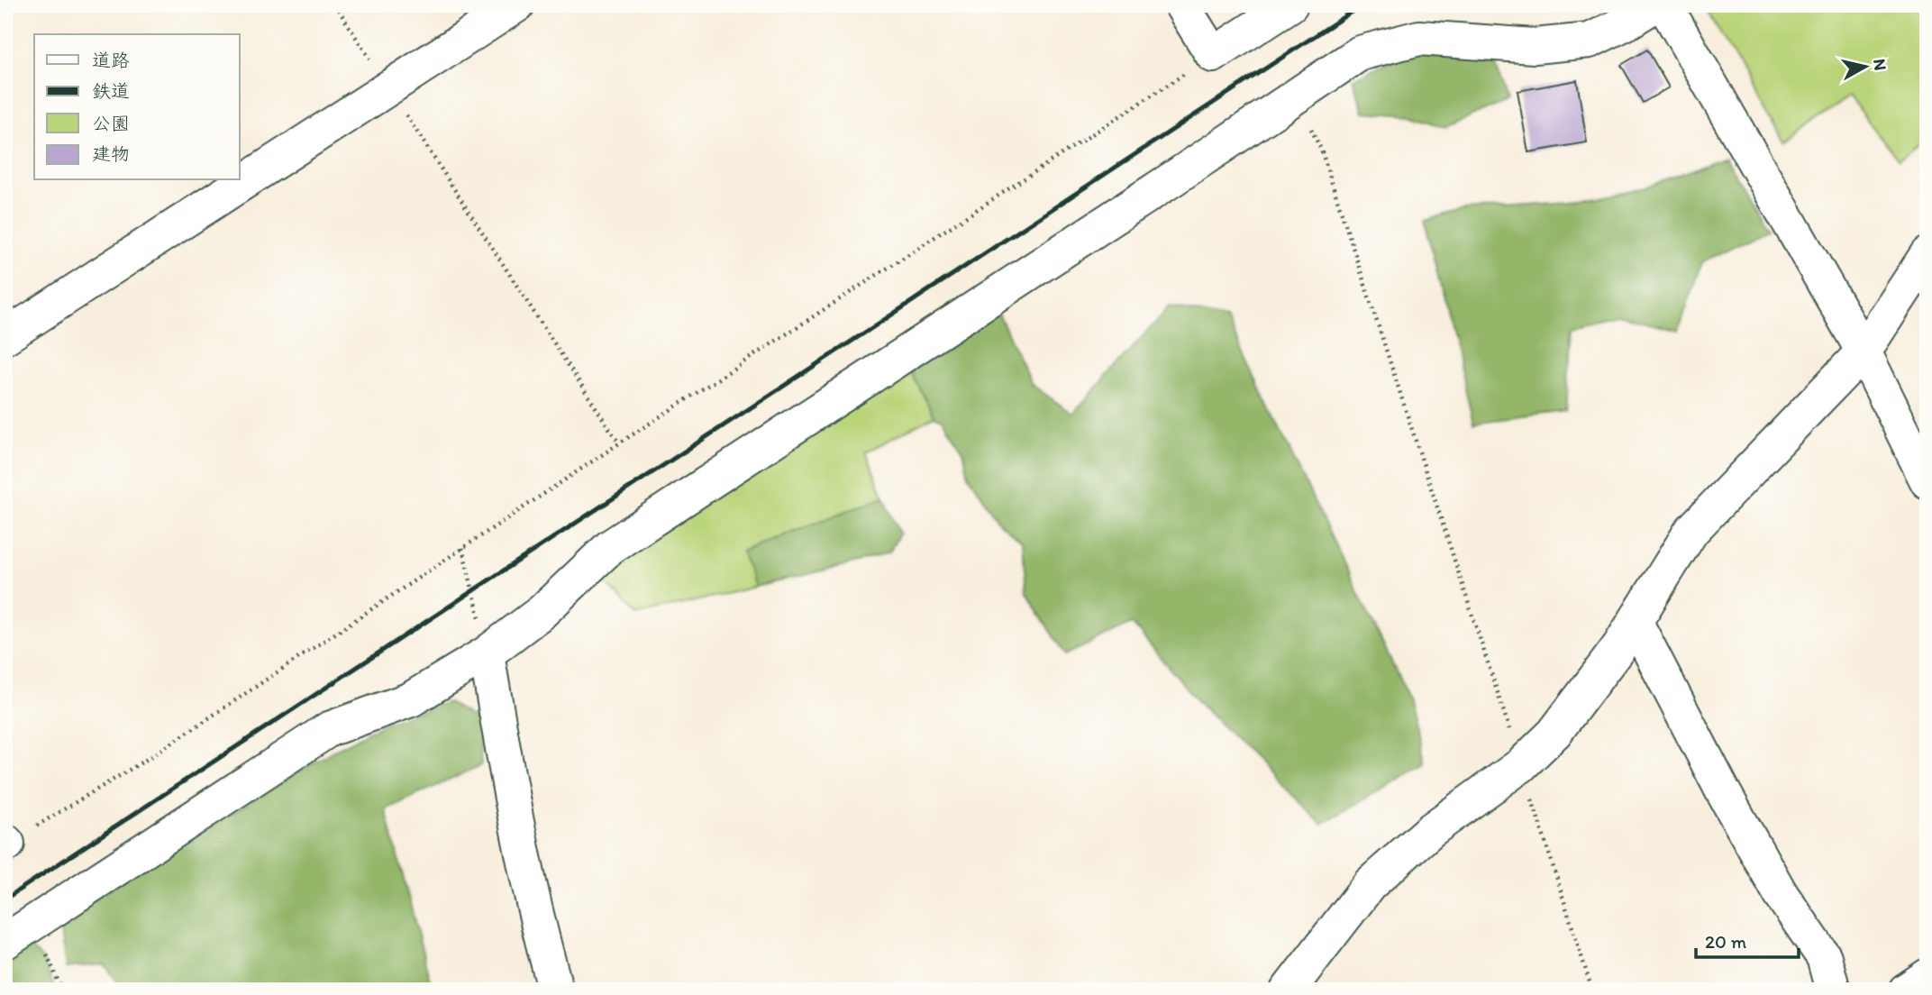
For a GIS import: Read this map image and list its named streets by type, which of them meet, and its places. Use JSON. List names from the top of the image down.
{
  "legend": [
    "道路",
    "鉄道",
    "公園",
    "建物"
  ],
  "scale_bar": "20 m",
  "north": "right"
}
